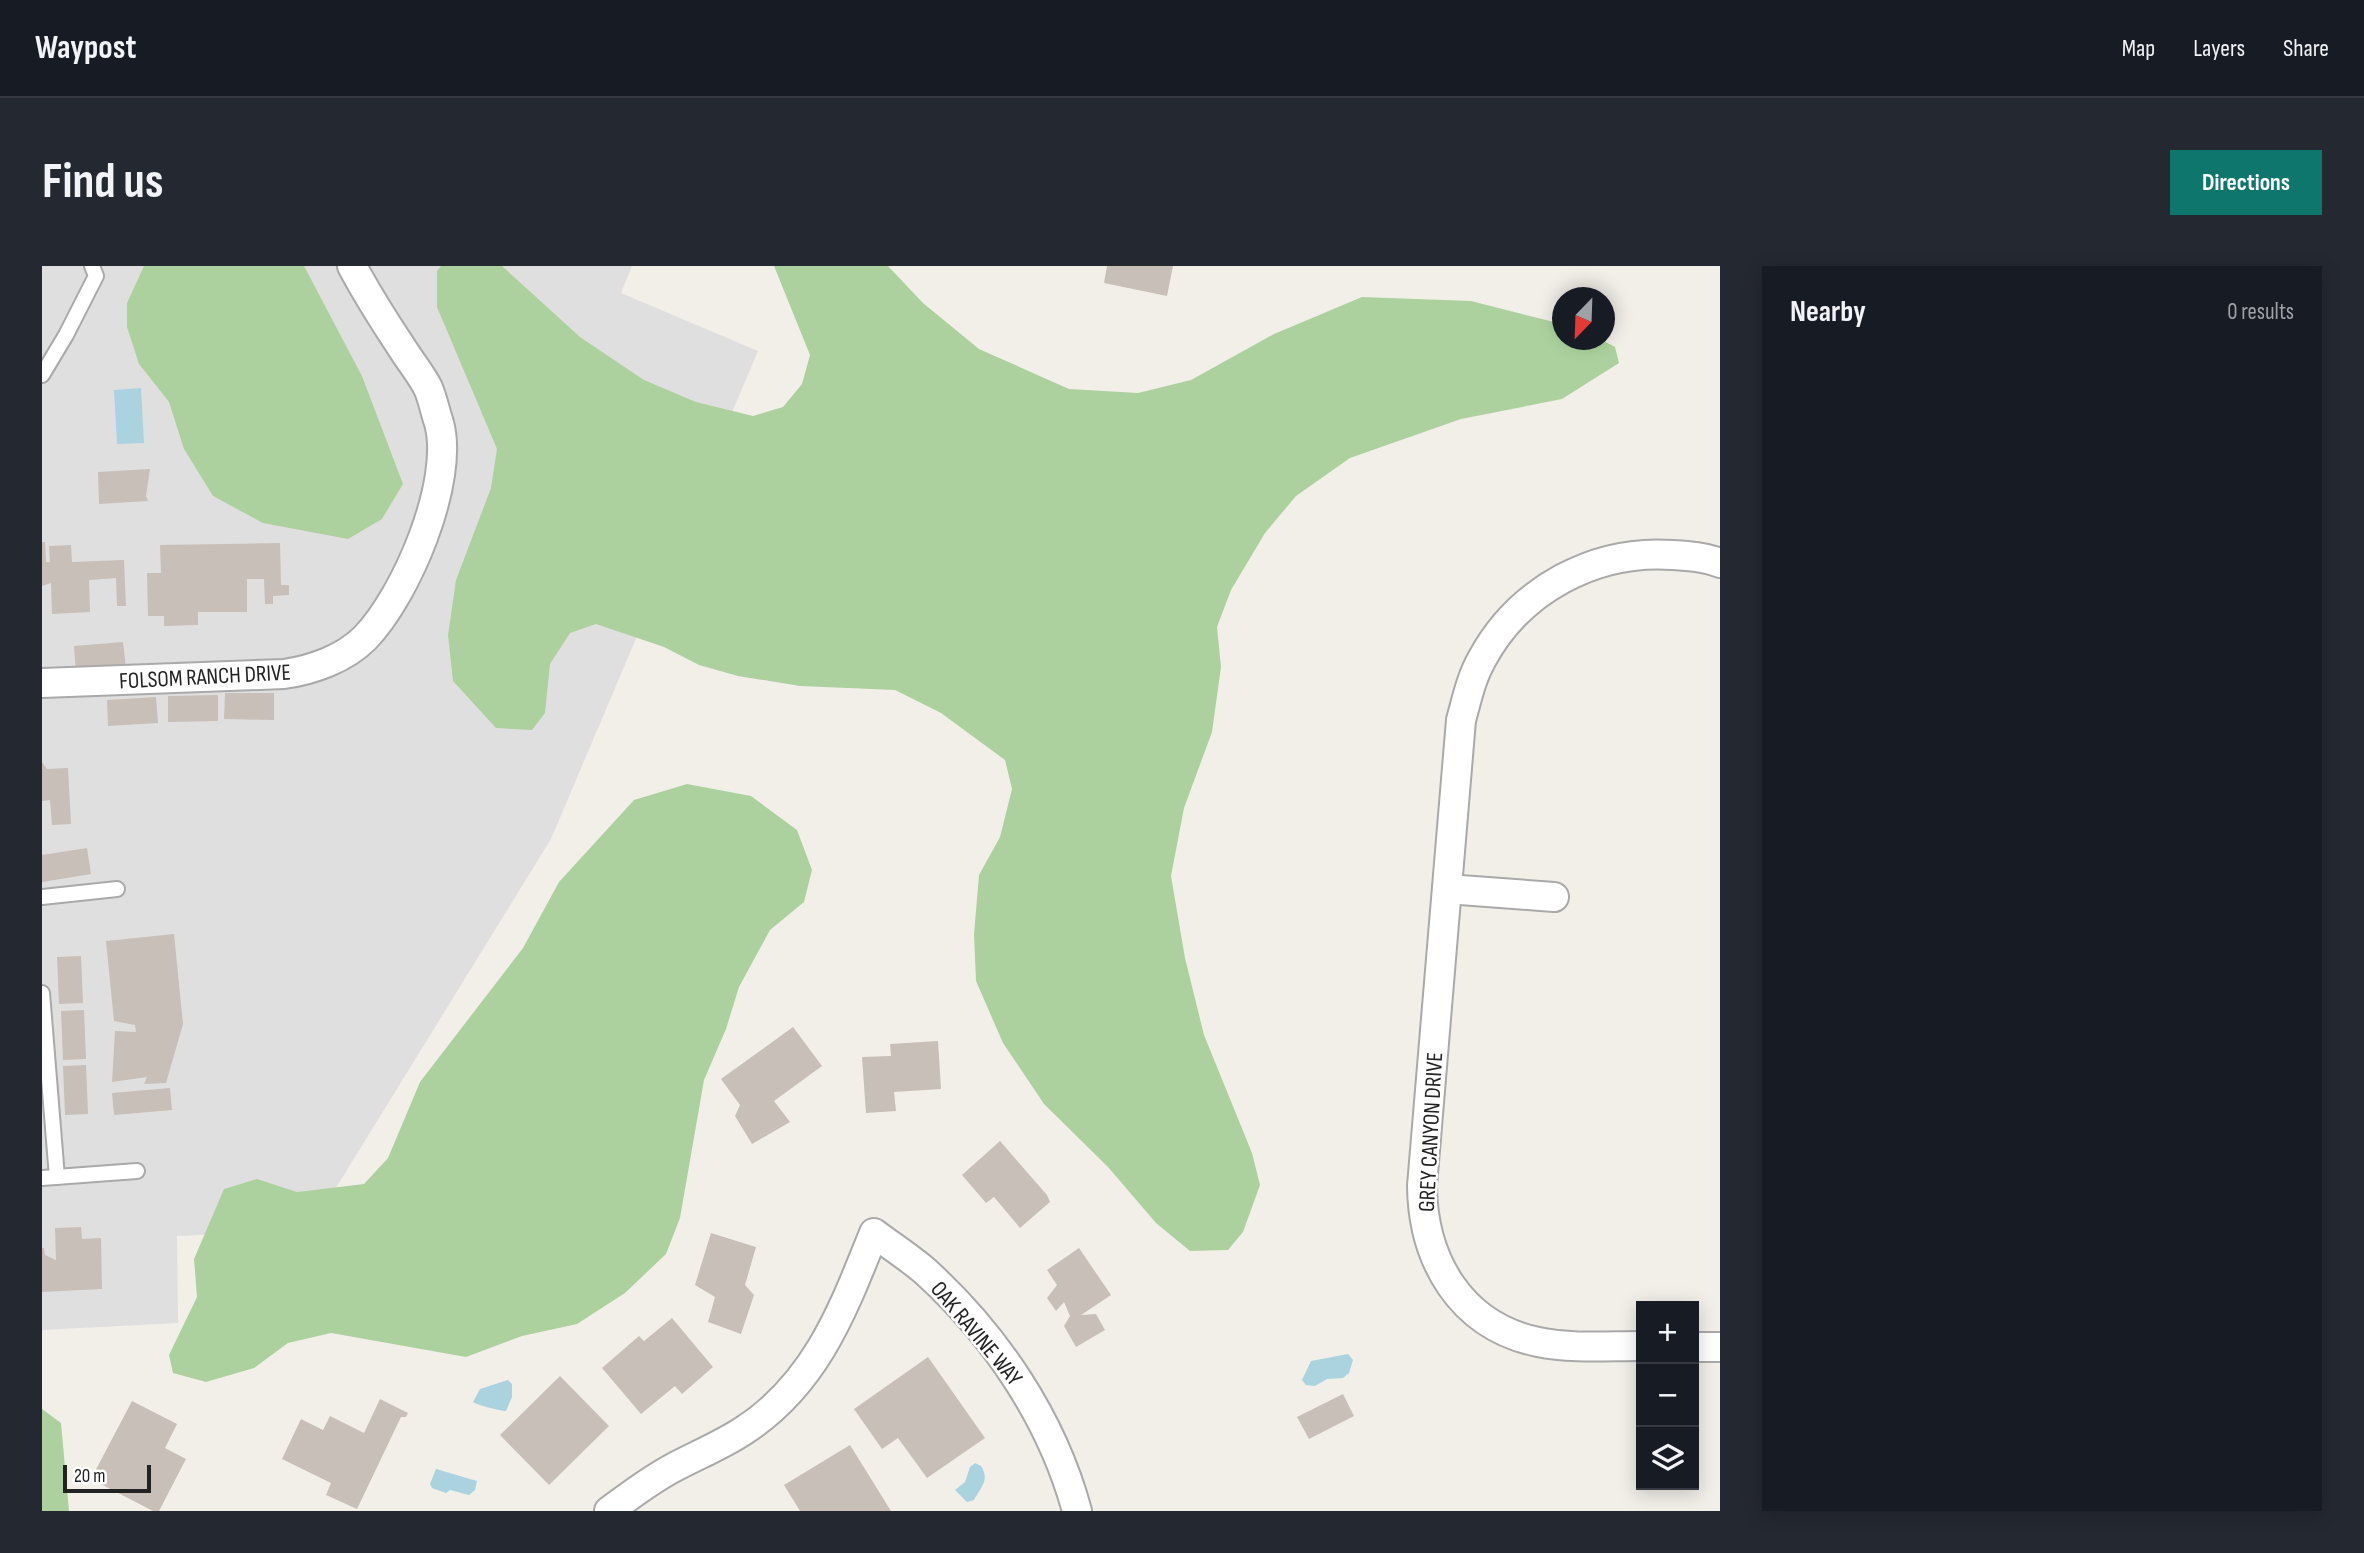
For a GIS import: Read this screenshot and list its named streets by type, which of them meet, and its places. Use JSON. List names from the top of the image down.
{
  "streets": {
    "street": ["FOLSOM RANCH DRIVE", "GREY CANYON DRIVE", "OAK RAVINE WAY"]
  },
  "scale_bar": "20 m",
  "north": "bottom left",
  "page": {
    "header": "Waypost",
    "nav": ["Map", "Layers", "Share"],
    "buttons": "Directions",
    "title": "Find us",
    "heading": ["Nearby", "0 results"],
    "map_buttons": ["+", "−"],
    "scale": "20 m"
  }
}
